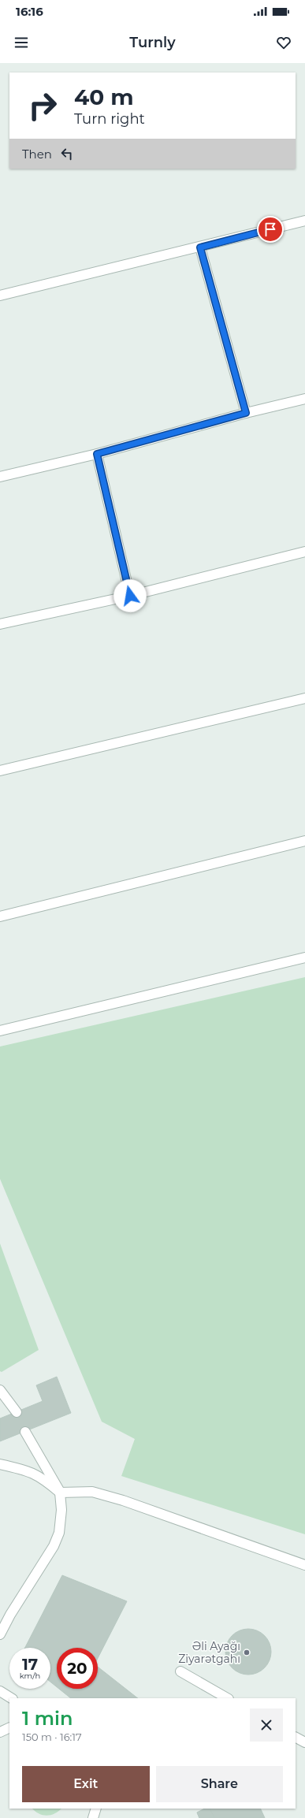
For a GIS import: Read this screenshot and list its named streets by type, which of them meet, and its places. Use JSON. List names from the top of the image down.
{
  "places": ["Əli Ayağı Ziyarətgahı"],
  "page": {
    "status": "16:16",
    "header": "Turnly",
    "turn": ["40 m", "Turn right"],
    "then": "Then",
    "speed": "17 km/h",
    "limit": "20",
    "heading": ["1 min", "150 m · 16:17"],
    "buttons": ["Exit", "Share"]
  }
}
